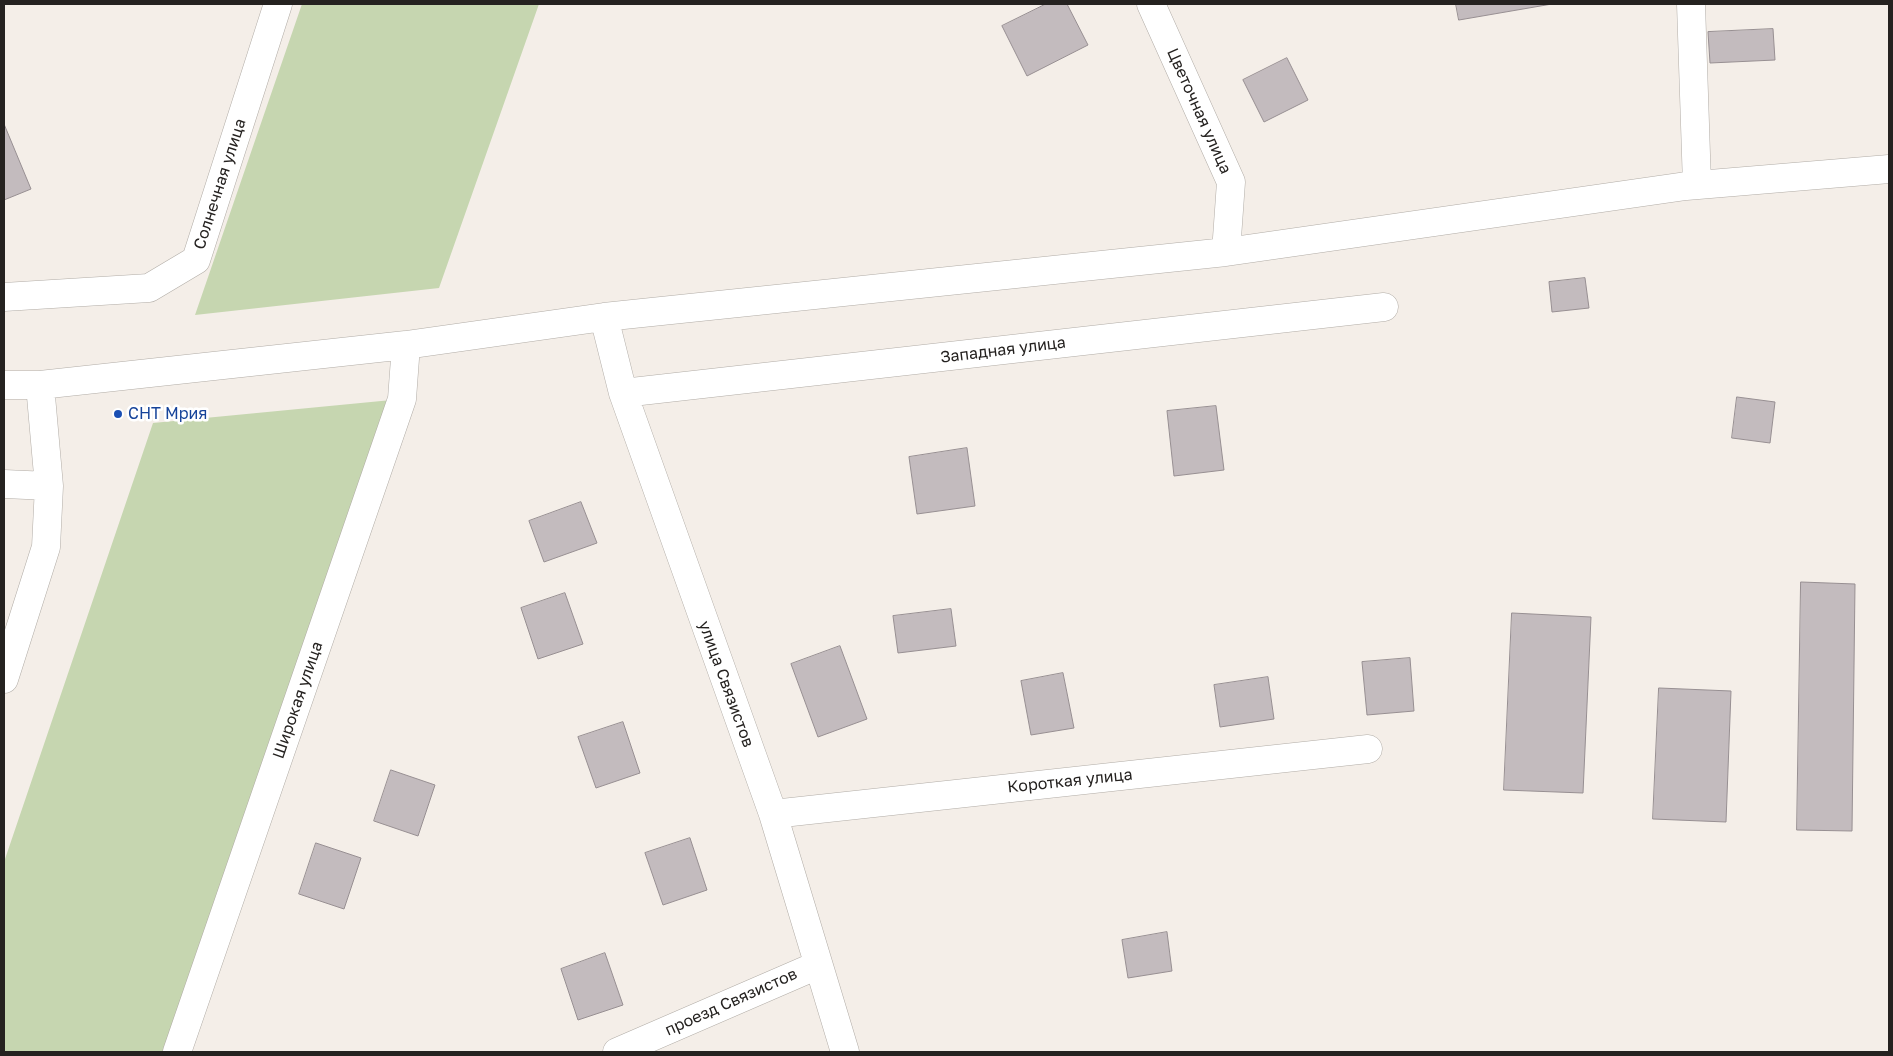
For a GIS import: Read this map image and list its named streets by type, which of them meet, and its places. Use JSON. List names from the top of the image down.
{
  "streets": {
    "street": [
      "Цветочная улица",
      "Солнечная улица",
      "Западная улица",
      "улица Связистов",
      "Широкая улица",
      "Короткая улица",
      "проезд Связистов"
    ]
  },
  "crossings": [
    ["Западная улица", "улица Связистов"],
    ["улица Связистов", "Короткая улица"],
    ["улица Связистов", "проезд Связистов"]
  ],
  "places": ["СНТ Мрия"]
}
